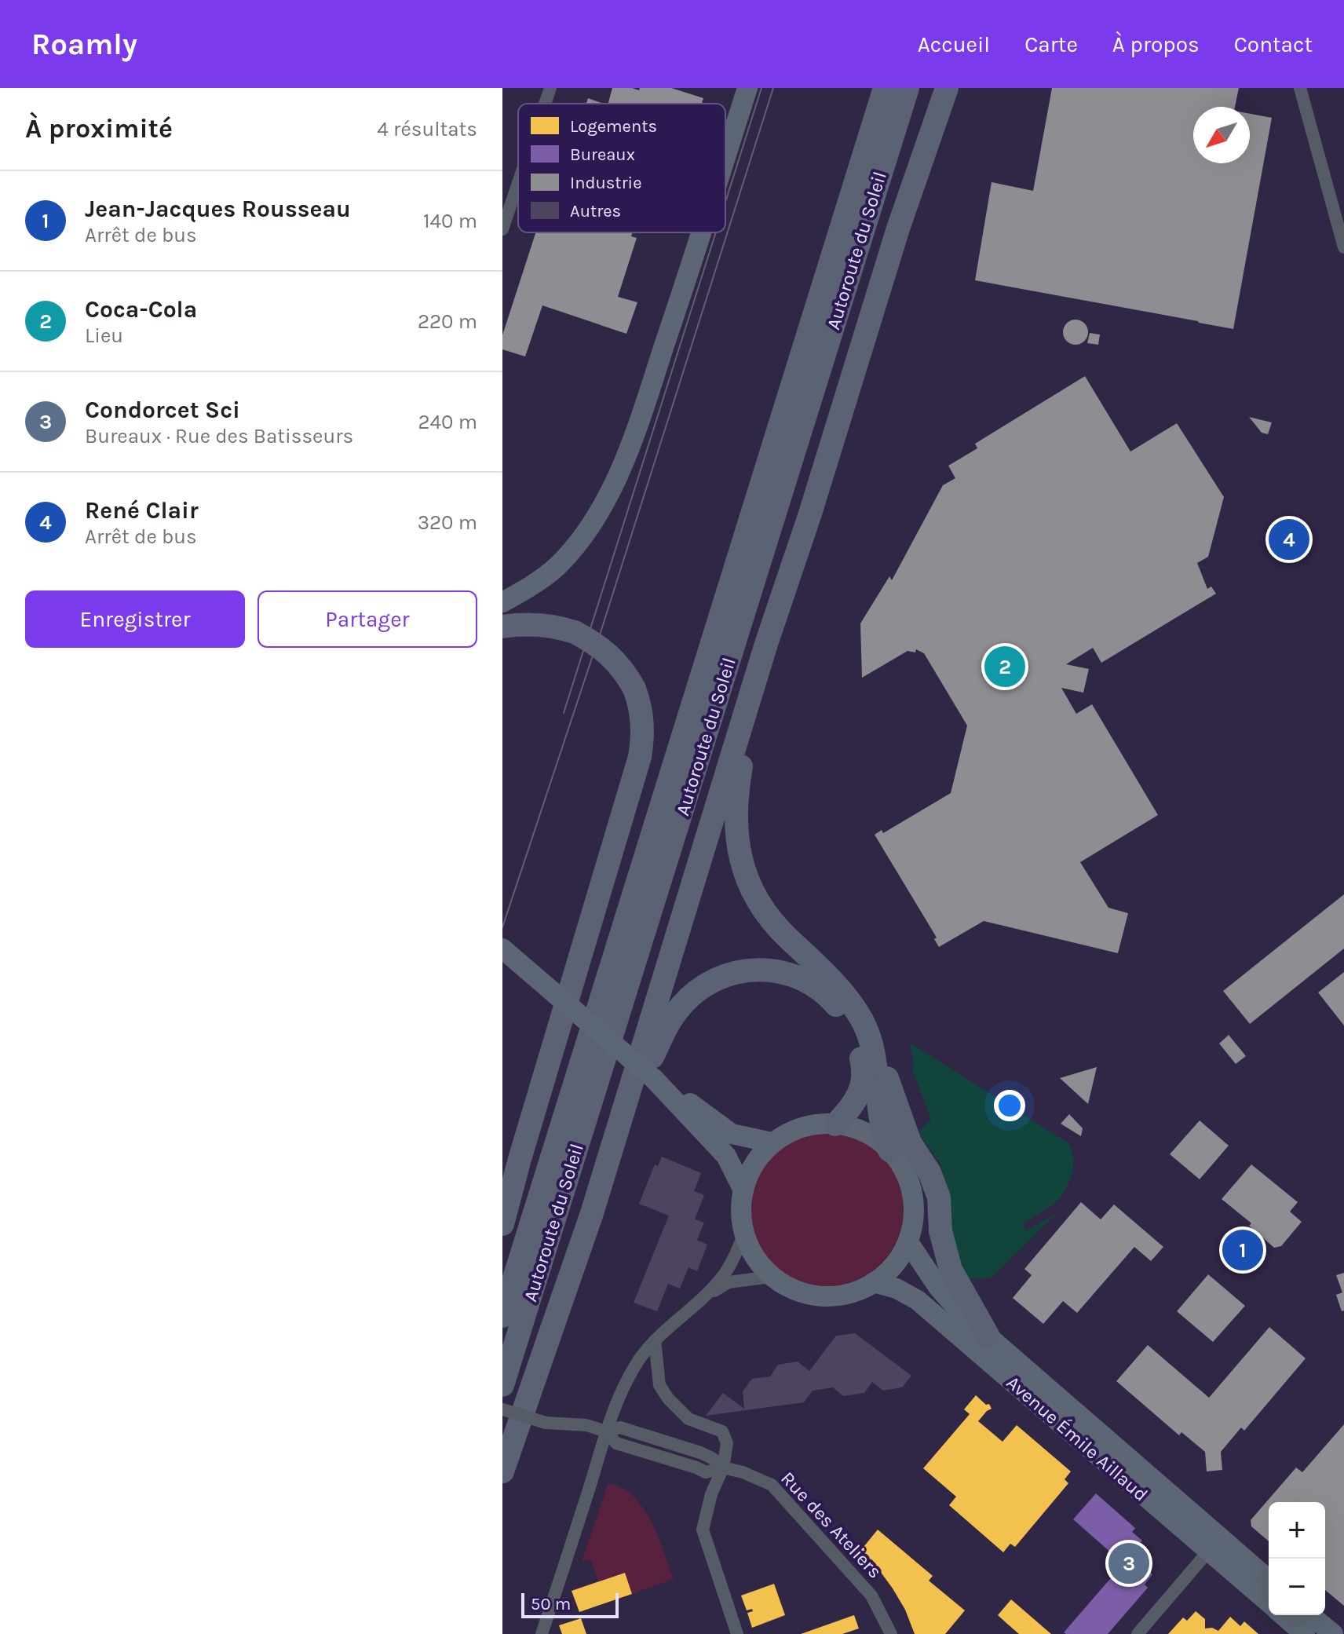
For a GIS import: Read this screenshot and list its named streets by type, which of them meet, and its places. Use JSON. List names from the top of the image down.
{
  "streets": {
    "highway": ["Autoroute du Soleil"],
    "main road": ["Avenue Émile Aillaud"],
    "street": ["Rue des Ateliers"]
  },
  "legend": [
    "Logements",
    "Bureaux",
    "Industrie",
    "Autres"
  ],
  "scale_bar": "50 m",
  "north": "bottom left",
  "page": {
    "header": "Roamly",
    "nav": [
      "Accueil",
      "Carte",
      "À propos",
      "Contact"
    ],
    "heading": ["À proximité", "4 résultats"],
    "list": [
      {
        "mark": "1",
        "name": "Jean-Jacques Rousseau",
        "note": "Arrêt de bus",
        "value": "140 m"
      },
      {
        "mark": "2",
        "name": "Coca-Cola",
        "note": "Lieu",
        "value": "220 m"
      },
      {
        "mark": "3",
        "name": "Condorcet Sci",
        "note": "Bureaux · Rue des Batisseurs",
        "value": "240 m"
      },
      {
        "mark": "4",
        "name": "René Clair",
        "note": "Arrêt de bus",
        "value": "320 m"
      }
    ],
    "pins": [
      "4",
      "2",
      "1",
      "3"
    ],
    "buttons": ["Enregistrer", "Partager"],
    "map_buttons": ["+", "−"],
    "scale": "50 m"
  }
}
